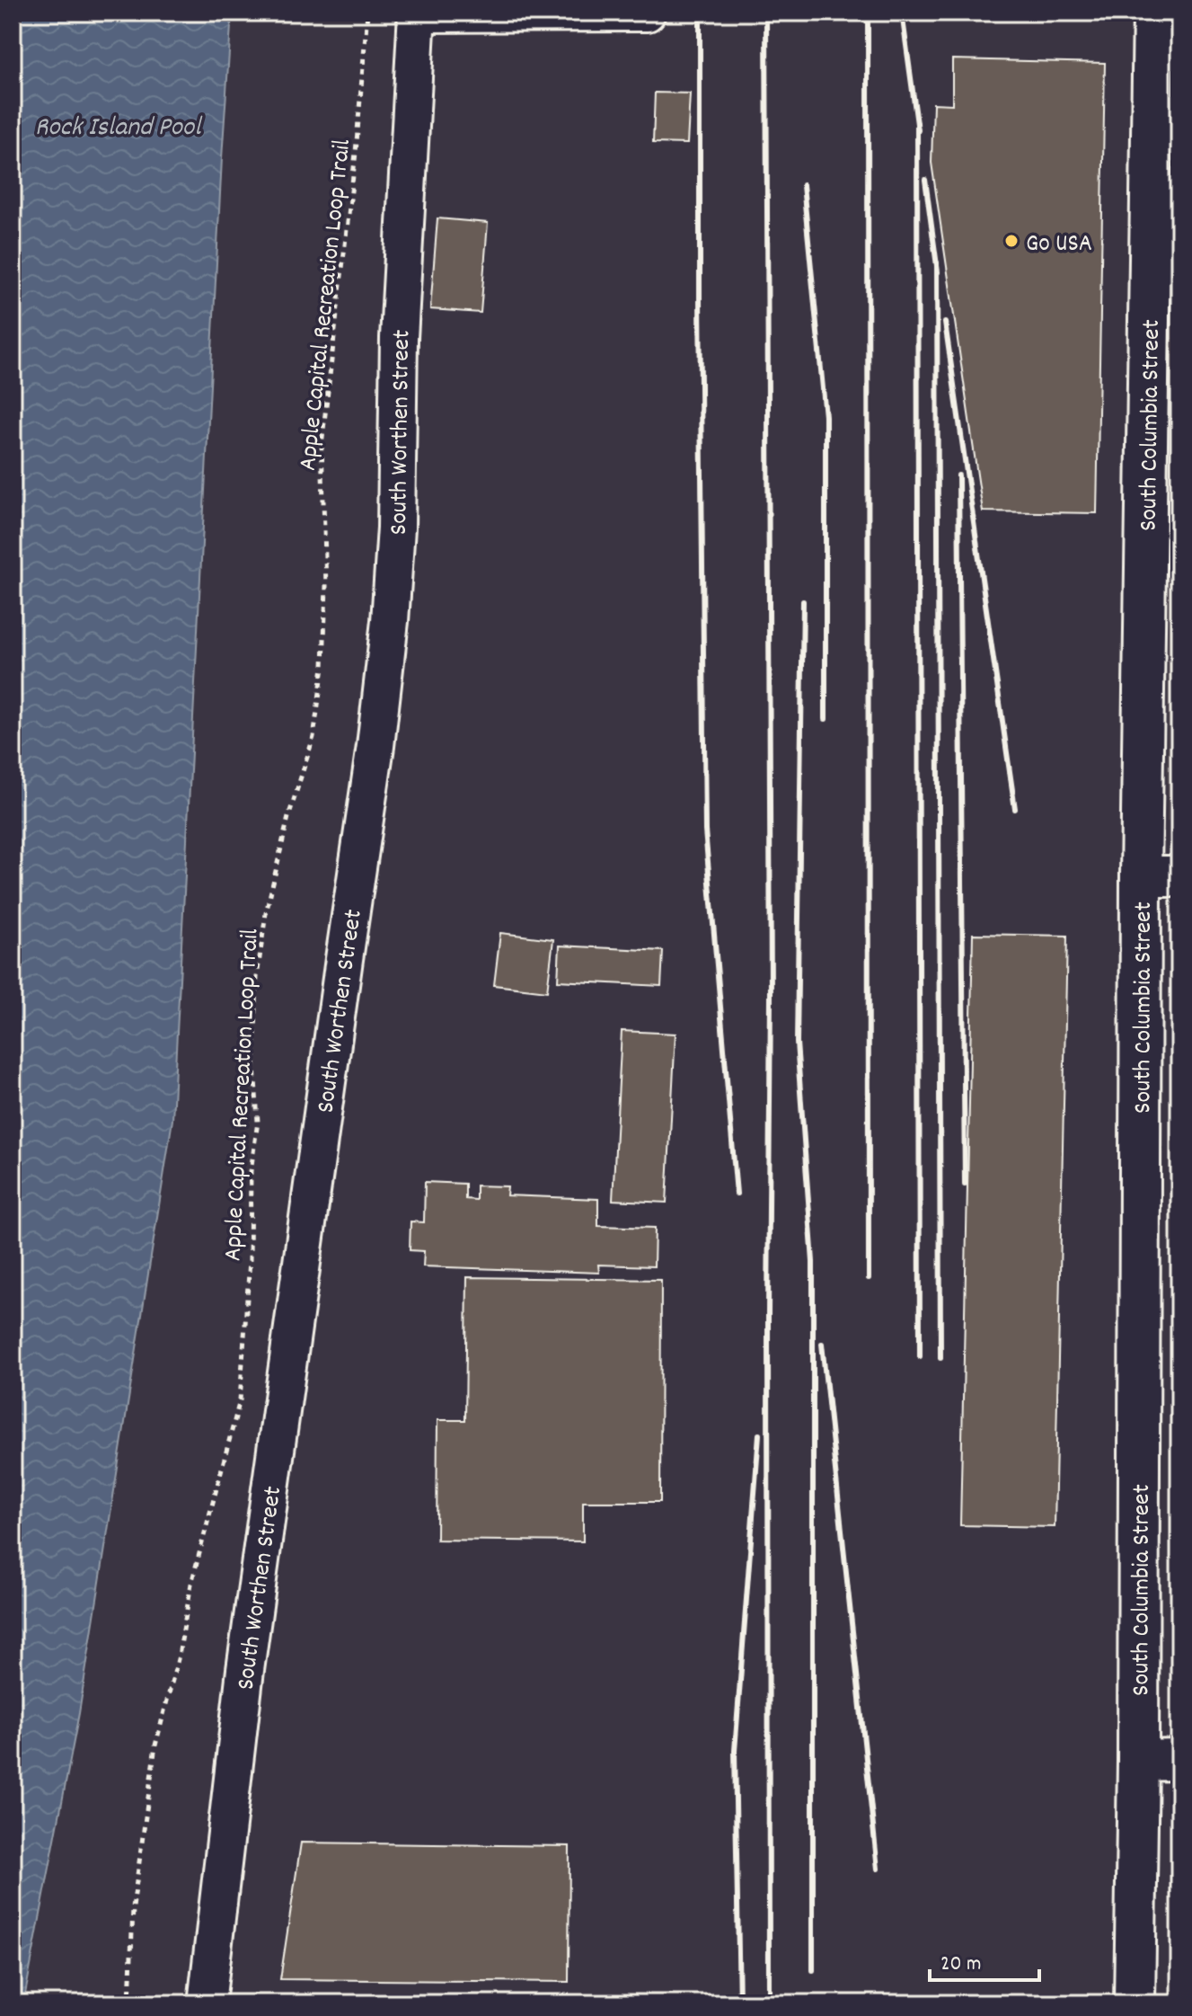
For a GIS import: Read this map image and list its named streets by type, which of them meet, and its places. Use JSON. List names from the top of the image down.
{
  "streets": {
    "street": ["South Columbia Street", "South Worthen Street"],
    "path": ["Apple Capital Recreation Loop Trail"]
  },
  "water": ["Rock Island Pool"],
  "places": ["Go USA"],
  "scale_bar": "20 m"
}
